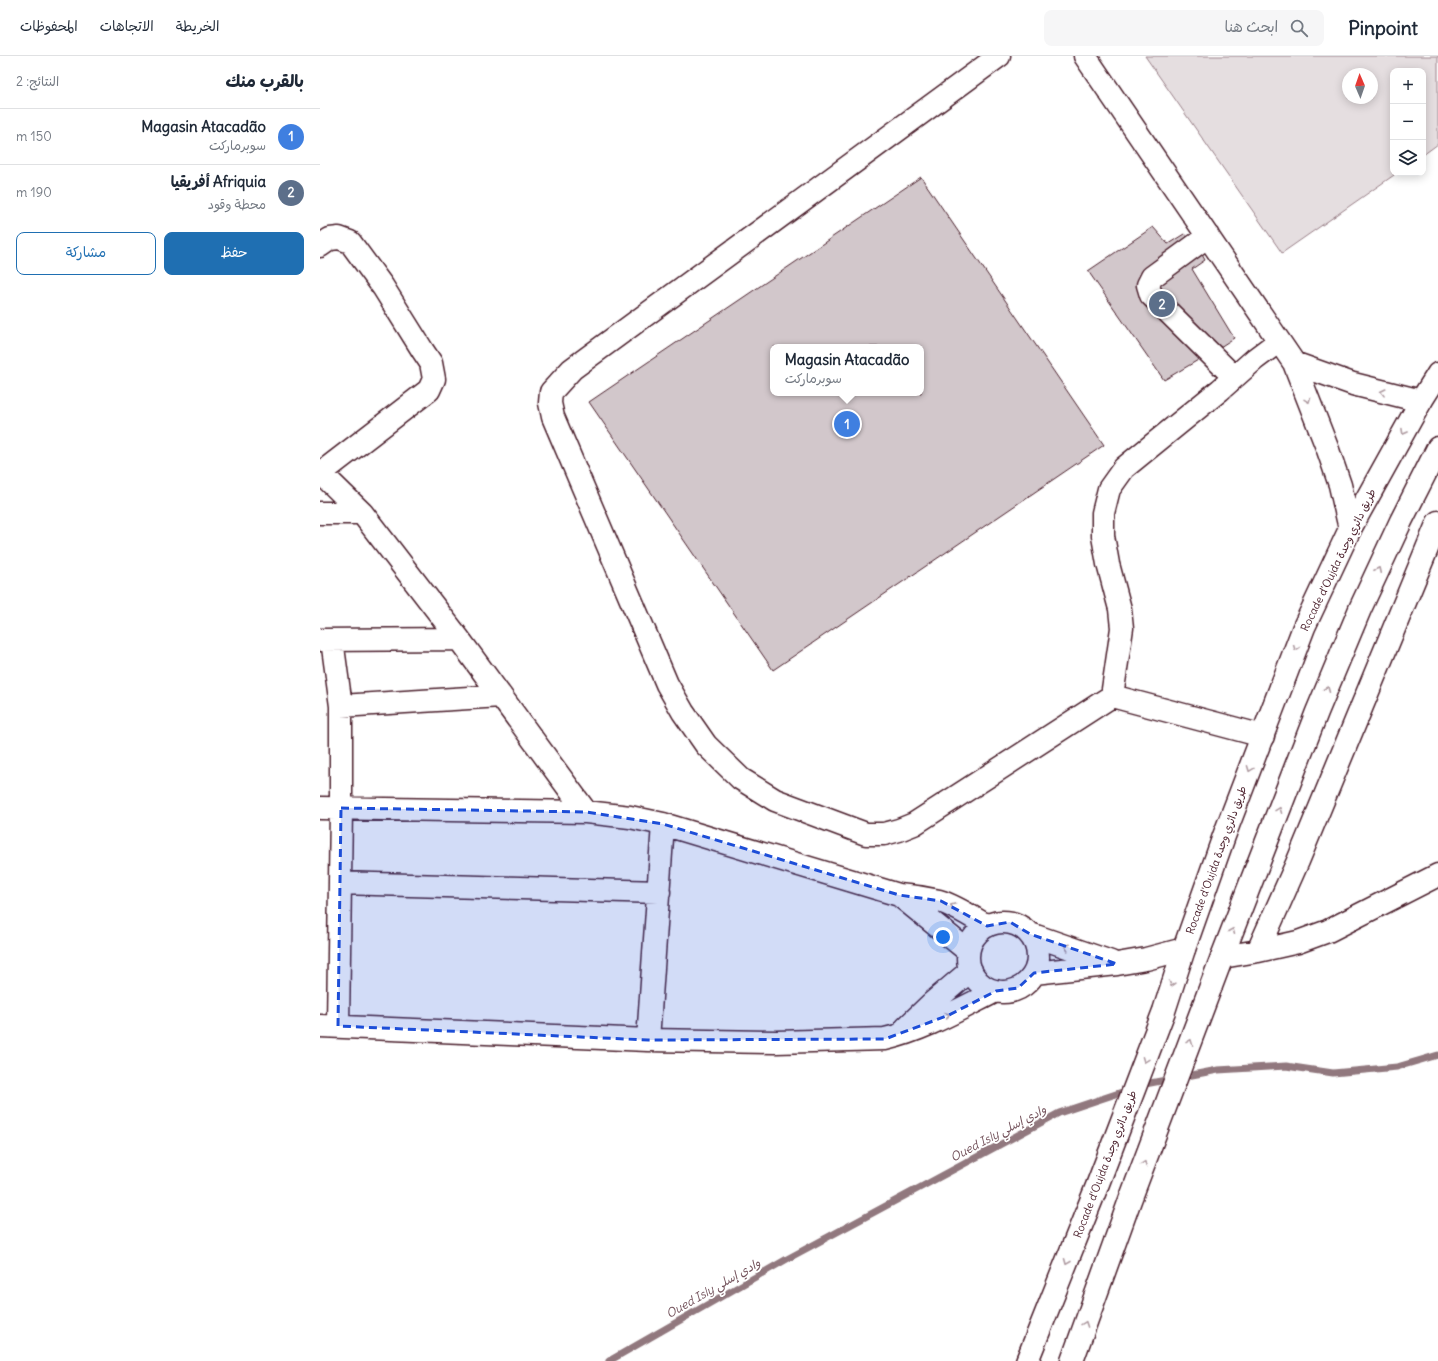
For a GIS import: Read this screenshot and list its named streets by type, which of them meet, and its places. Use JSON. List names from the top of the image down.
{
  "streets": {
    "main road": ["Rocade d'Oujda طريق دائري وجدة"]
  },
  "water": ["Oued Isly وادي إسلي"],
  "north": "top",
  "page": {
    "header": "Pinpoint",
    "search": "ابحث هنا",
    "nav": ["الخريطة", "الاتجاهات", "المحفوظات"],
    "heading": ["بالقرب منك", "النتائج: 2"],
    "map_buttons": ["+", "−"],
    "list": [
      {
        "mark": "1",
        "name": "Magasin Atacadão",
        "note": "سوبرماركت",
        "value": "150 m"
      },
      {
        "mark": "2",
        "name": "Afriquia أفريقيا",
        "note": "محطة وقود",
        "value": "190 m"
      }
    ],
    "buttons": ["حفظ", "مشاركة"],
    "pins": ["2", "1"],
    "popup": ["Magasin Atacadão", "سوبرماركت"]
  }
}
